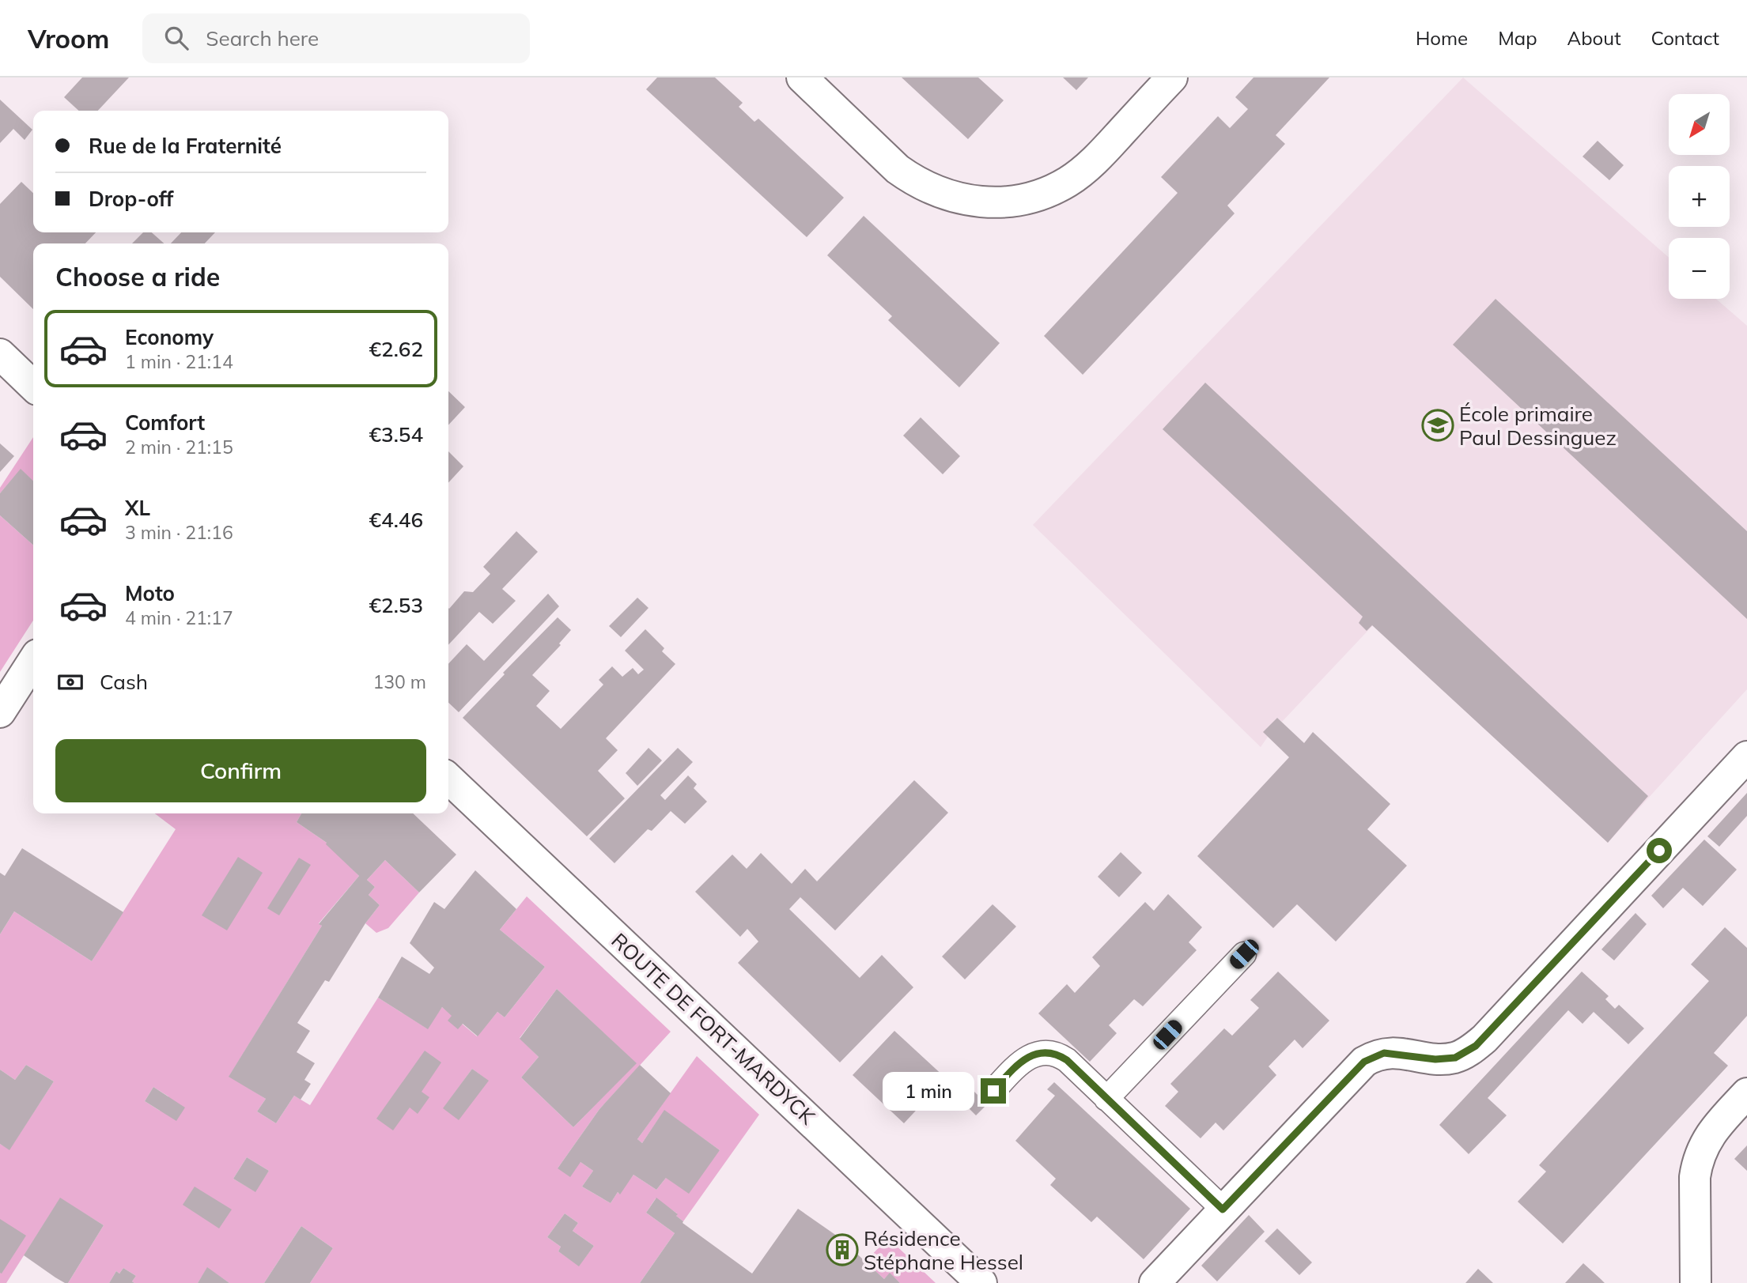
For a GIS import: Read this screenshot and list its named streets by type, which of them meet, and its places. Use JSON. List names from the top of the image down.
{
  "streets": {
    "street": ["ROUTE DE FORT-MARDYCK"]
  },
  "places": {
    "school or university": ["École primaire Paul Dessinguez"],
    "building": ["Résidence Stéphane Hessel"]
  },
  "north": "bottom left",
  "page": {
    "header": "Vroom",
    "search": "Search here",
    "nav": [
      "Home",
      "Map",
      "About",
      "Contact"
    ],
    "map_buttons": ["+", "−"],
    "banner": ["Rue de la Fraternité", "Drop-off"],
    "heading": "Choose a ride",
    "list": [
      {
        "name": "Economy",
        "note": "1 min · 21:14",
        "value": "€2.62"
      },
      {
        "name": "Comfort",
        "note": "2 min · 21:15",
        "value": "€3.54"
      },
      {
        "name": "XL",
        "note": "3 min · 21:16",
        "value": "€4.46"
      },
      {
        "name": "Moto",
        "note": "4 min · 21:17",
        "value": "€2.53"
      }
    ],
    "pay": ["Cash", "130 m"],
    "buttons": "Confirm",
    "bubble": "1 min"
  }
}
